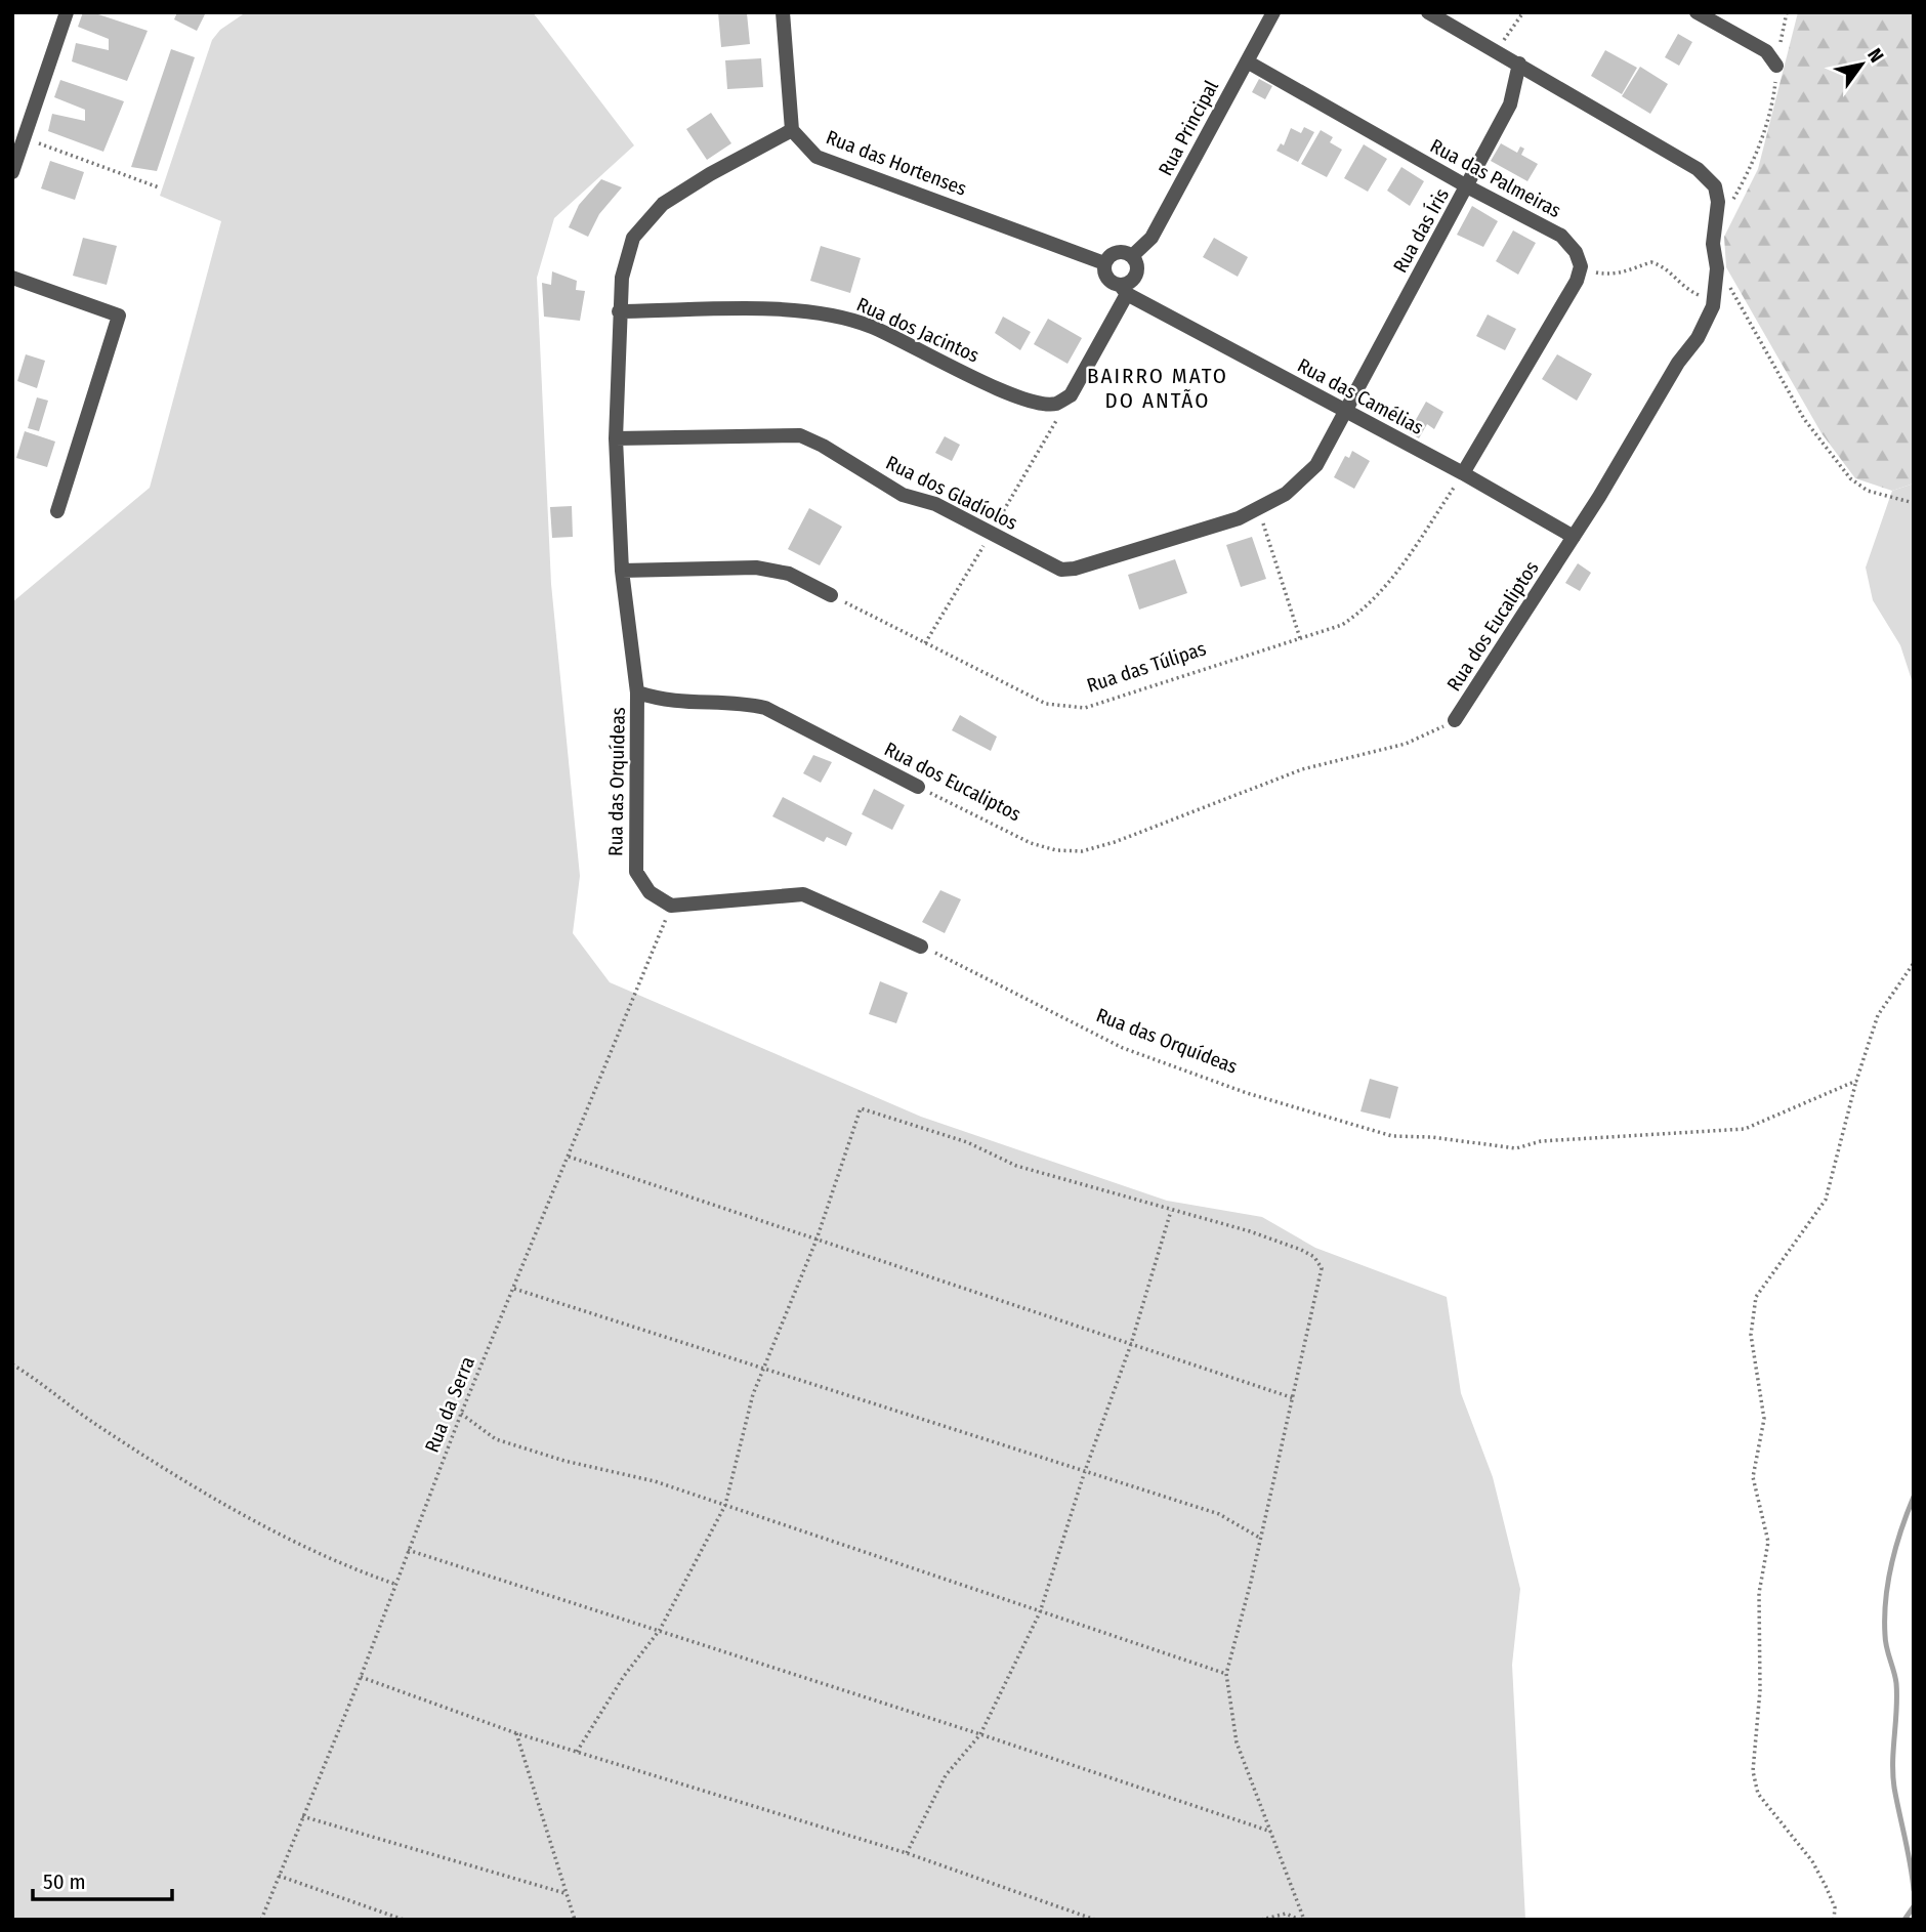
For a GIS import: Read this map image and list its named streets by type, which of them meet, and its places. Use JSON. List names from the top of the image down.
{
  "streets": {
    "street": [
      "Rua Principal",
      "Rua das Hortenses",
      "Rua das Palmeiras",
      "Rua das Íris",
      "Rua dos Jacintos",
      "Rua das Camélias",
      "Rua dos Gladíolos",
      "Rua dos Eucaliptos",
      "Rua das Orquídeas"
    ],
    "path": ["Rua das Túlipas", "Rua da Serra"]
  },
  "crossings": [
    ["Rua Principal", "Rua das Hortenses"],
    ["Rua Principal", "Rua das Palmeiras"],
    ["Rua Principal", "Rua das Camélias"],
    ["Rua das Hortenses", "Rua das Camélias"],
    ["Rua das Hortenses", "Rua das Orquídeas"],
    ["Rua das Palmeiras", "Rua das Íris"],
    ["Rua das Íris", "Rua das Camélias"],
    ["Rua das Íris", "Rua dos Gladíolos"],
    ["Rua das Íris", "Rua dos Eucaliptos"],
    ["Rua dos Jacintos", "Rua das Orquídeas"],
    ["Rua das Camélias", "Rua dos Gladíolos"],
    ["Rua das Camélias", "Rua dos Eucaliptos"],
    ["Rua das Camélias", "Rua das Túlipas"],
    ["Rua dos Gladíolos", "Rua das Orquídeas"],
    ["Rua dos Eucaliptos", "Rua das Orquídeas"],
    ["Rua das Orquídeas", "Rua da Serra"]
  ],
  "districts": ["BAIRRO MATO DO ANTÃO"],
  "scale_bar": "50 m",
  "north": "top right"
}
